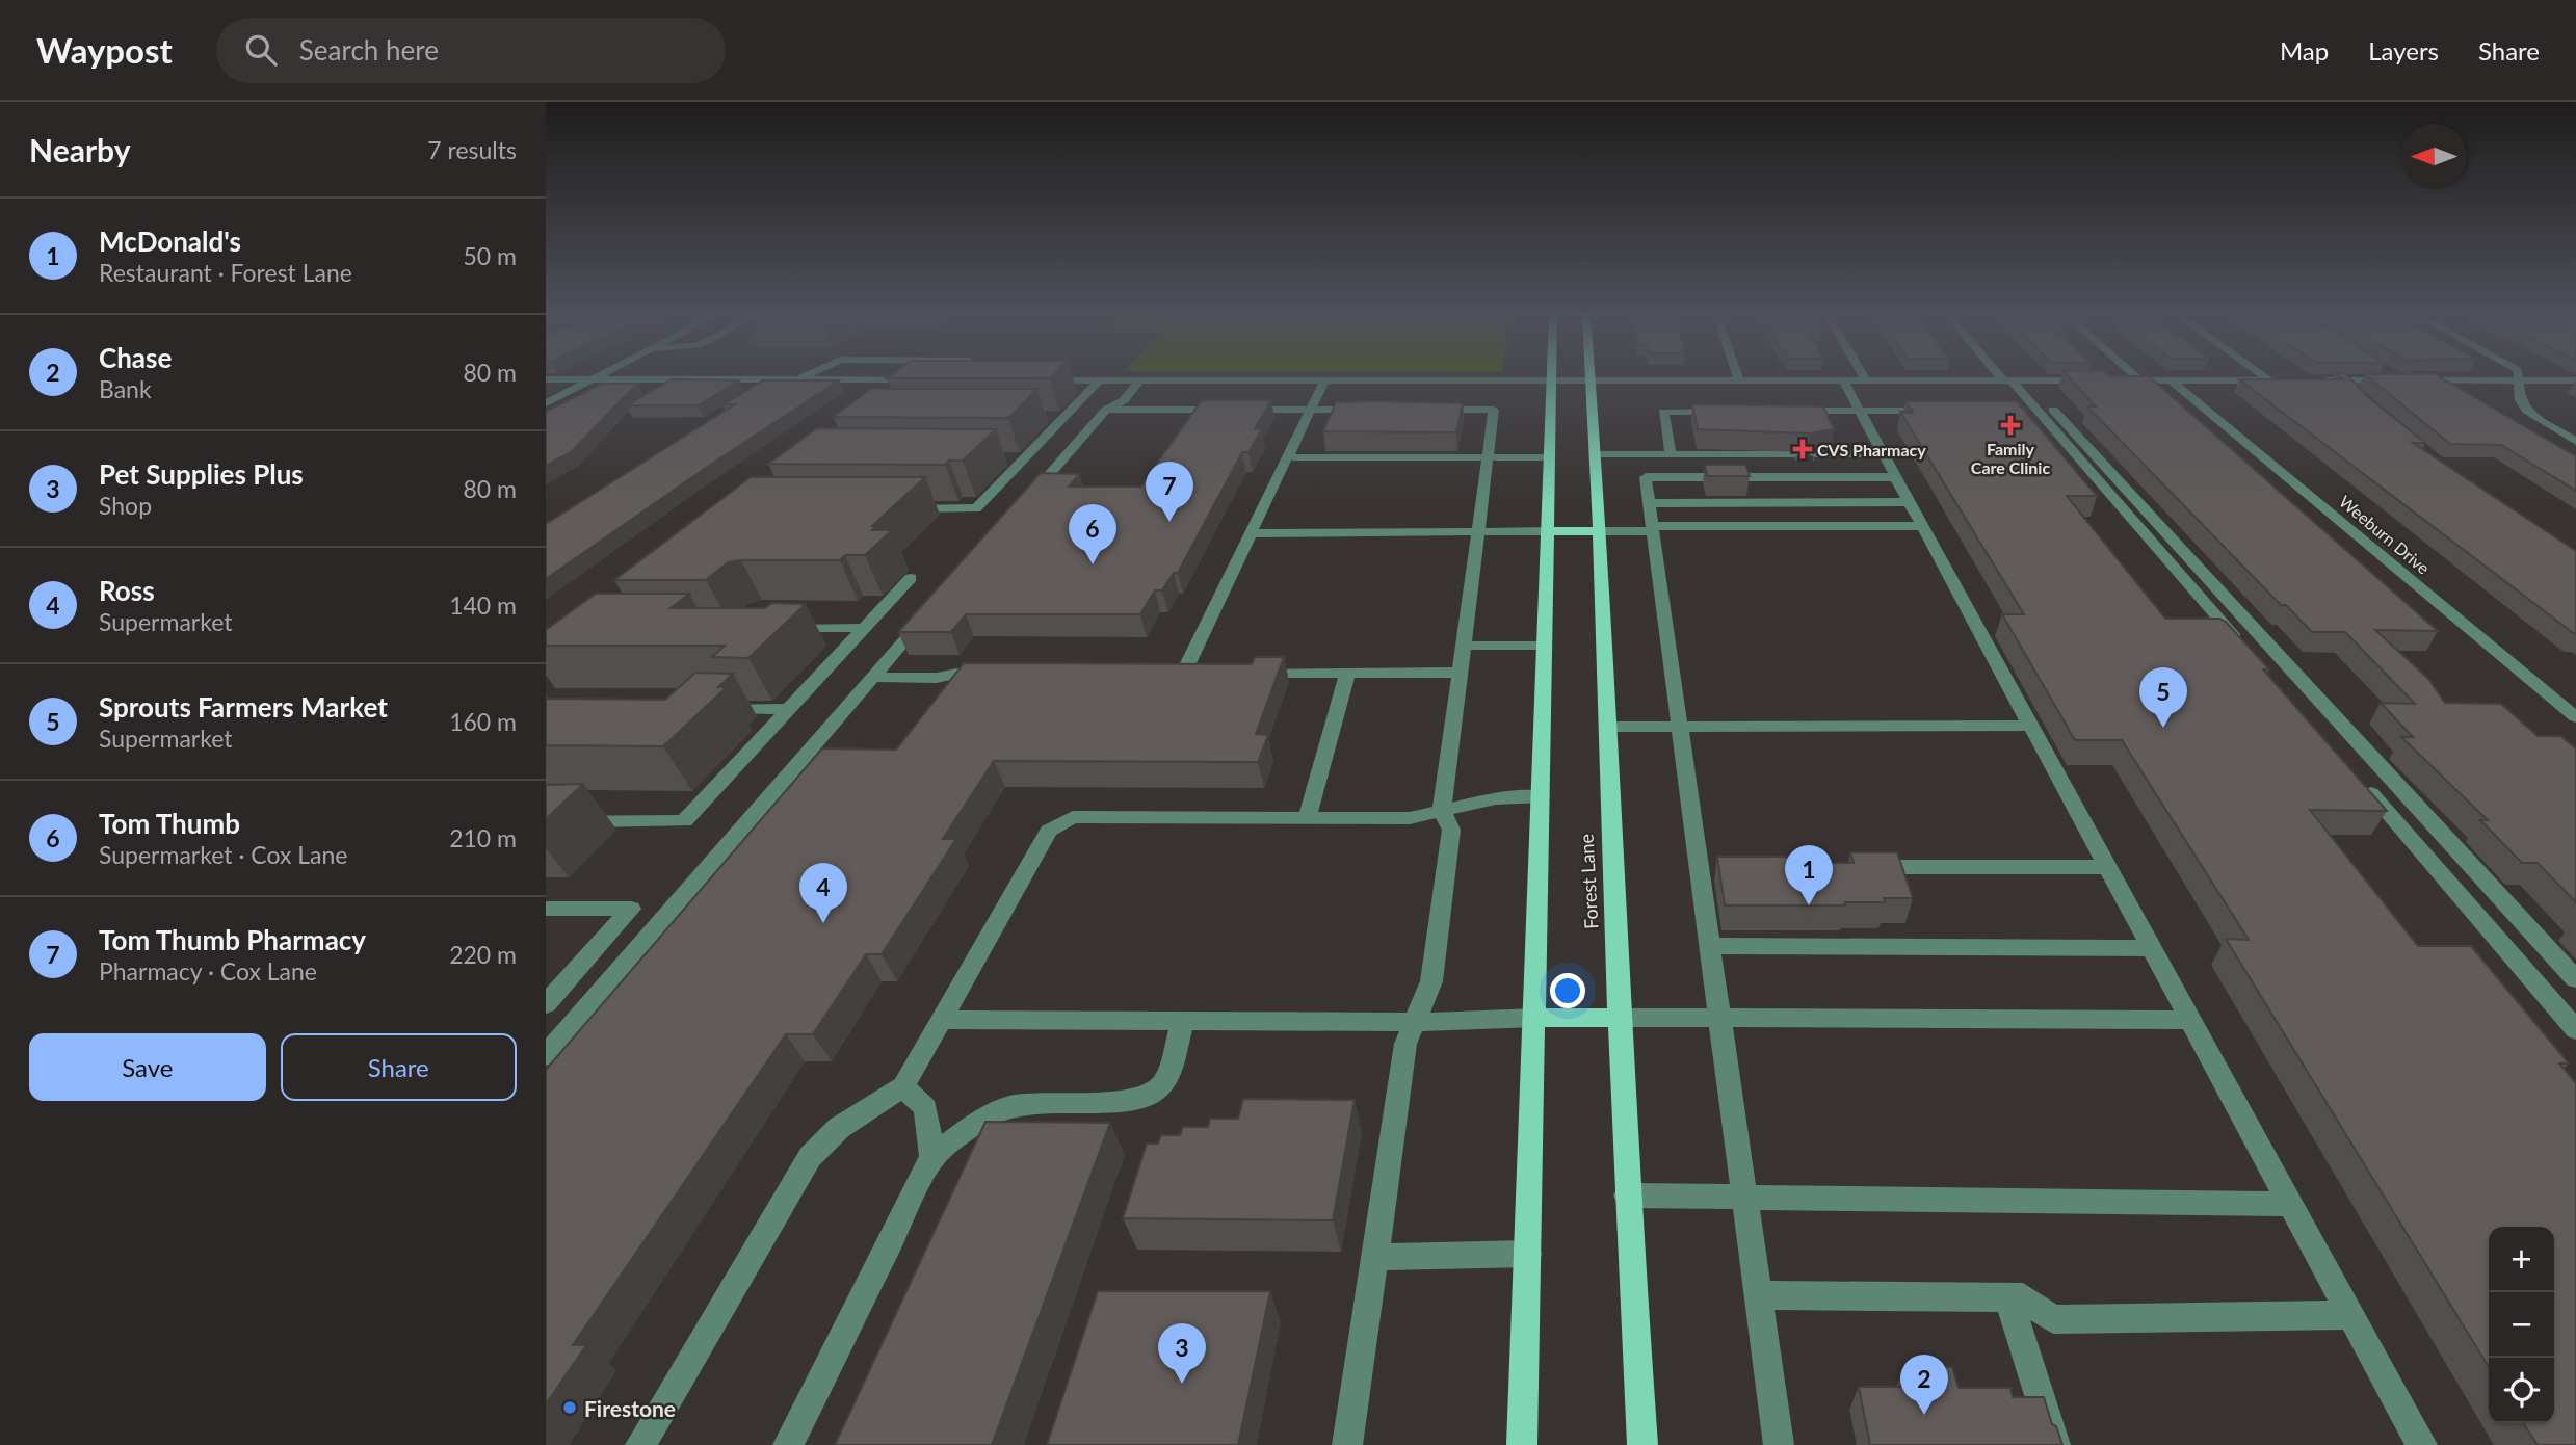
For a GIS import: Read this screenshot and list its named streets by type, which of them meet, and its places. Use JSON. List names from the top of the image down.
{
  "streets": {
    "main road": ["Forest Lane"],
    "street": ["Weeburn Drive"]
  },
  "places": {
    "health": ["Family Care Clinic", "CVS Pharmacy"],
    "other": ["Firestone"]
  },
  "north": "left",
  "page": {
    "header": "Waypost",
    "search": "Search here",
    "nav": ["Map", "Layers", "Share"],
    "heading": ["Nearby", "7 results"],
    "list": [
      {
        "mark": "1",
        "name": "McDonald's",
        "note": "Restaurant · Forest Lane",
        "value": "50 m"
      },
      {
        "mark": "2",
        "name": "Chase",
        "note": "Bank",
        "value": "80 m"
      },
      {
        "mark": "3",
        "name": "Pet Supplies Plus",
        "note": "Shop",
        "value": "80 m"
      },
      {
        "mark": "4",
        "name": "Ross",
        "note": "Supermarket",
        "value": "140 m"
      },
      {
        "mark": "5",
        "name": "Sprouts Farmers Market",
        "note": "Supermarket",
        "value": "160 m"
      },
      {
        "mark": "6",
        "name": "Tom Thumb",
        "note": "Supermarket · Cox Lane",
        "value": "210 m"
      },
      {
        "mark": "7",
        "name": "Tom Thumb Pharmacy",
        "note": "Pharmacy · Cox Lane",
        "value": "220 m"
      }
    ],
    "pins": [
      "7",
      "6",
      "5",
      "1",
      "4",
      "3",
      "2"
    ],
    "buttons": ["Save", "Share"],
    "map_buttons": ["+", "−"]
  }
}
